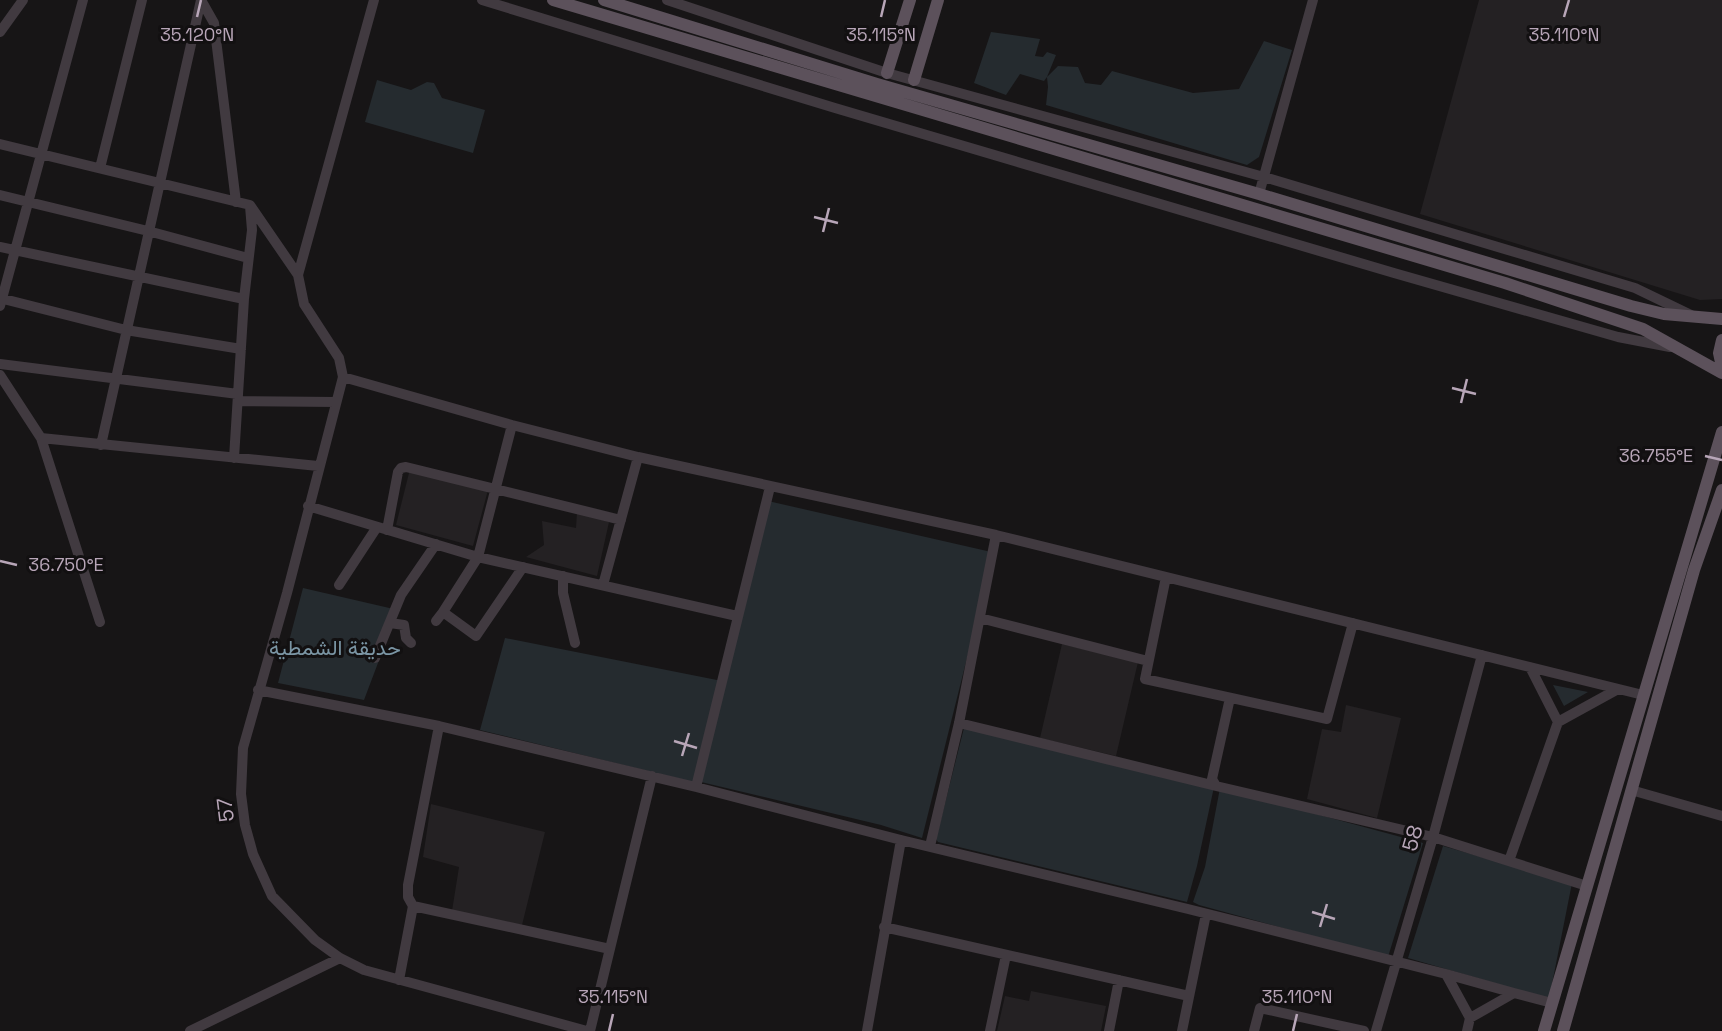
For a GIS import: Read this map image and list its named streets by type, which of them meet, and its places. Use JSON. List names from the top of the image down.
{
  "streets": {
    "street": ["57", "58"]
  },
  "parks": ["حديقة الشمطية"],
  "coordinates": [
    "35.120°N",
    "35.115°N",
    "35.110°N",
    "36.755°E",
    "36.750°E"
  ]
}
